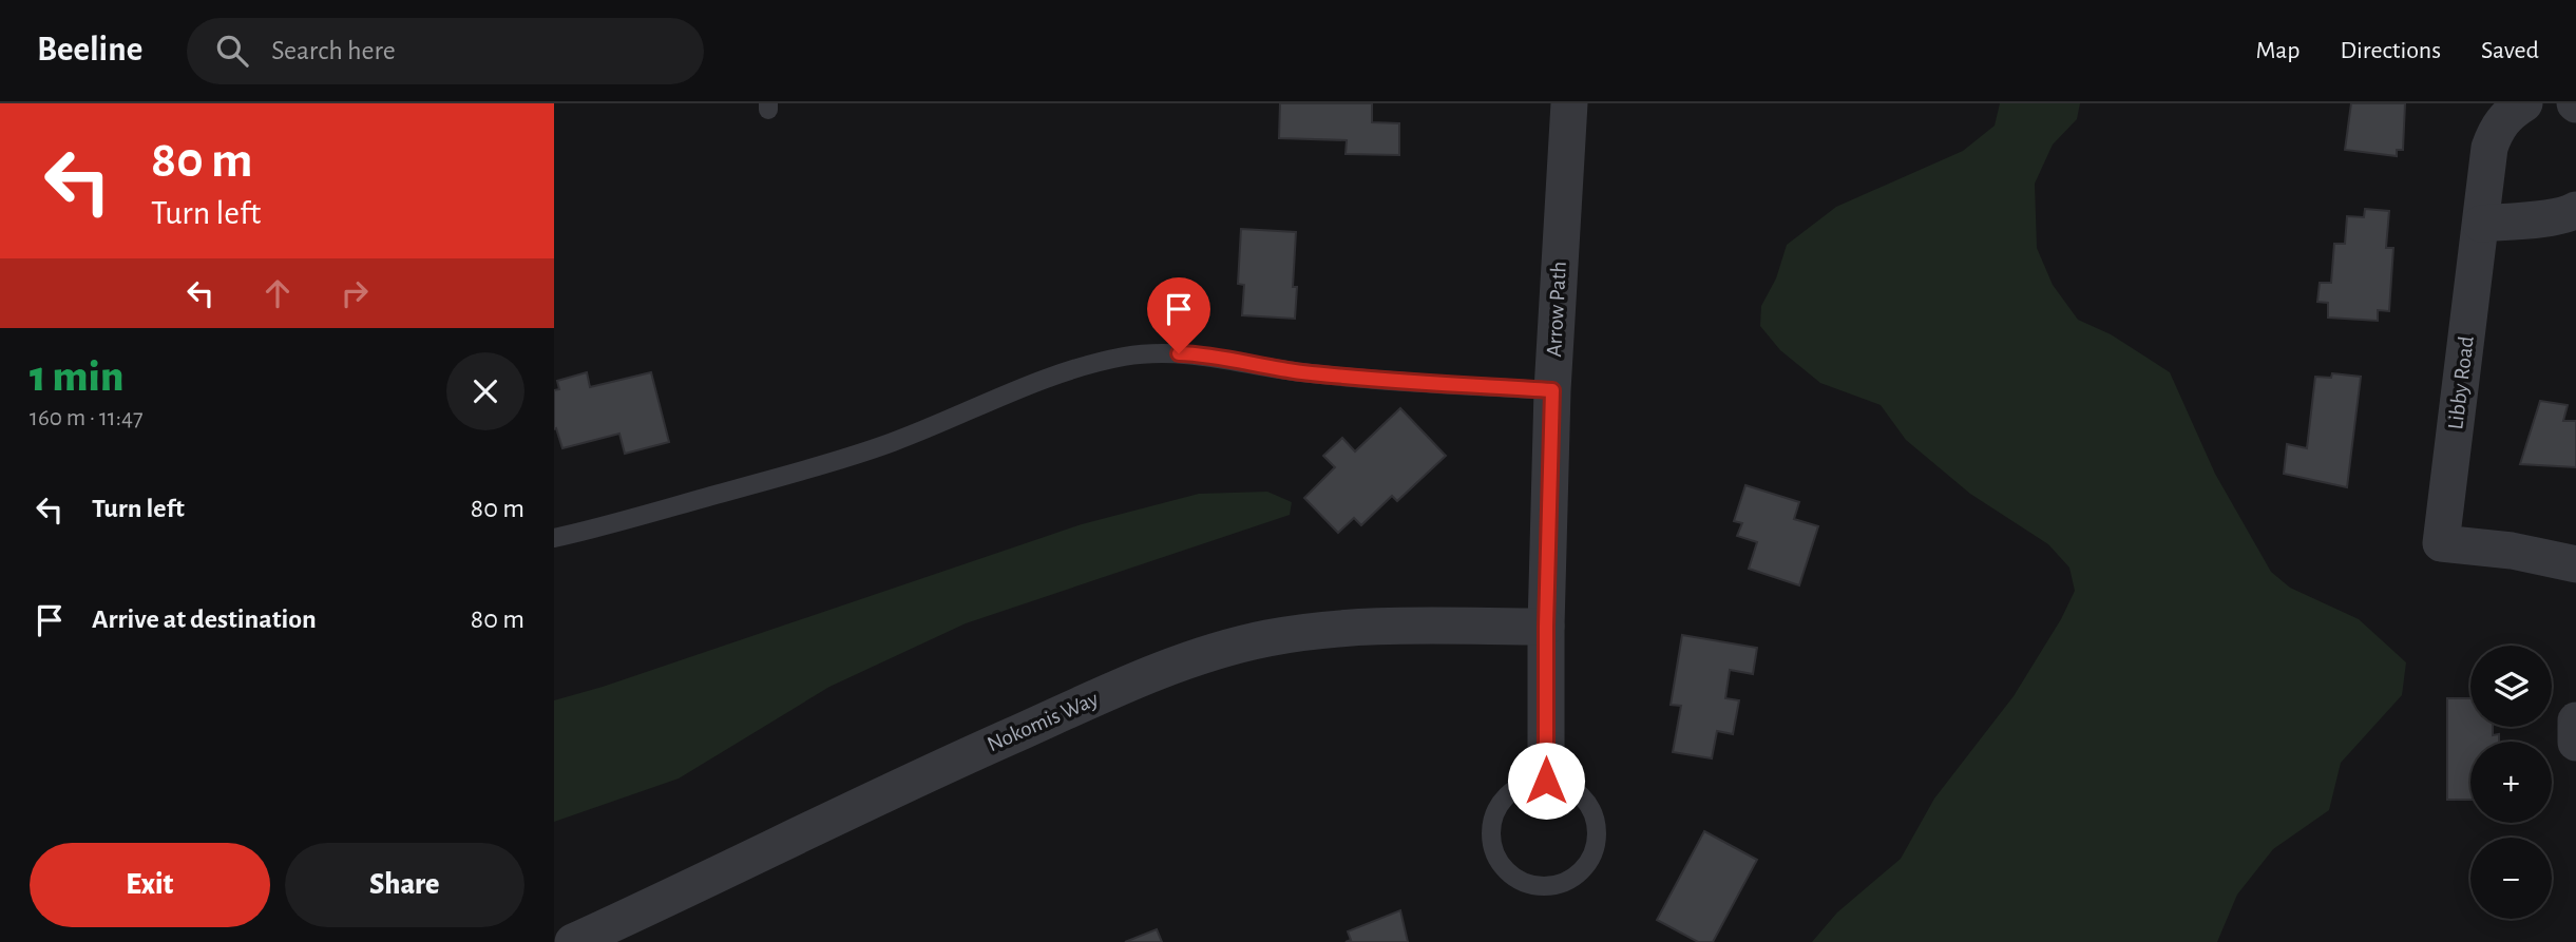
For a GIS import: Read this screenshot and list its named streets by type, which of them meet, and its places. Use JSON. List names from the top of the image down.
{
  "streets": {
    "street": ["Arrow Path", "Libby Road", "Nokomis Way"]
  },
  "crossings": [
    ["Arrow Path", "Nokomis Way"]
  ],
  "page": {
    "header": "Beeline",
    "search": "Search here",
    "nav": ["Map", "Directions", "Saved"],
    "turn": ["80 m", "Turn left"],
    "heading": ["1 min", "160 m · 11:47"],
    "list": [
      {
        "name": "Turn left",
        "value": "80 m"
      },
      {
        "name": "Arrive at destination",
        "value": "80 m"
      }
    ],
    "map_buttons": ["+", "−"],
    "buttons": ["Exit", "Share"]
  }
}
